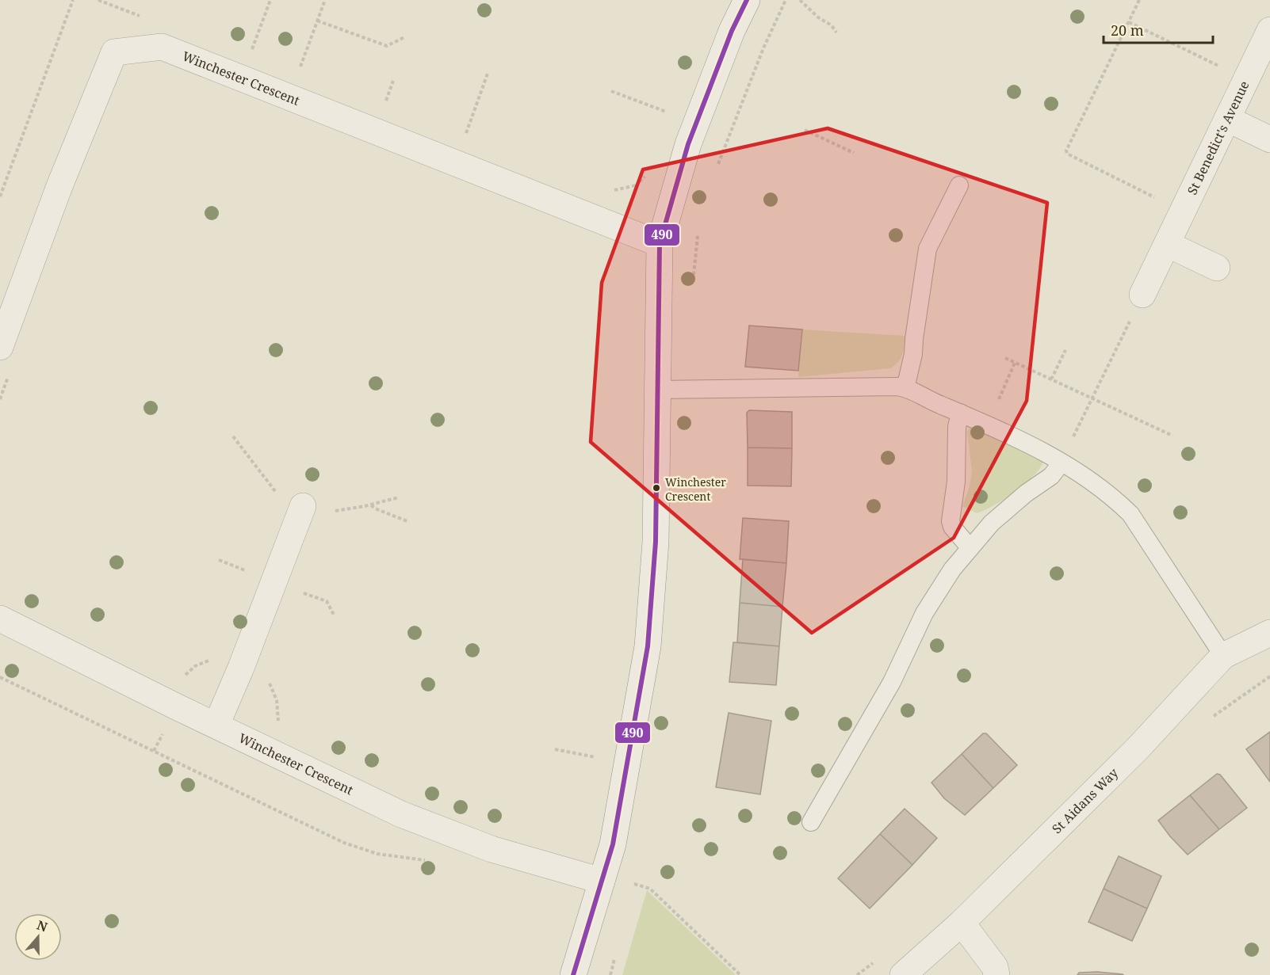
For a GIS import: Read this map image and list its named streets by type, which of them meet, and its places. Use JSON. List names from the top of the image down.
{
  "streets": {
    "street": ["Winchester Crescent", "St Benedict's Avenue", "St Aidans Way"]
  },
  "places": ["Winchester Crescent"],
  "lines": ["transit line 490"],
  "scale_bar": "20 m",
  "north": "top"
}
